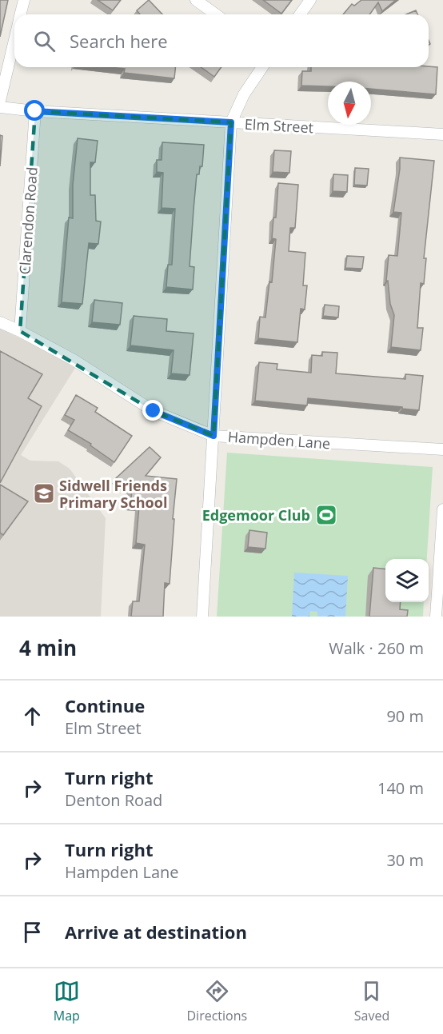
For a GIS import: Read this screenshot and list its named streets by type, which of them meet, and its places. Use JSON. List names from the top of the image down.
{
  "streets": {
    "street": ["Elm Street", "Clarendon Road", "Hampden Lane"]
  },
  "crossings": [
    ["Elm Street", "Clarendon Road"],
    ["Clarendon Road", "Hampden Lane"]
  ],
  "places": {
    "school or university": ["Sidwell Friends Primary School"],
    "sports": ["Edgemoor Club"]
  },
  "north": "bottom",
  "page": {
    "search": "Search here",
    "heading": ["4 min", "Walk · 260 m"],
    "list": [
      ["Continue", "Elm Street", "90 m"],
      ["Turn right", "Denton Road", "140 m"],
      ["Turn right", "Hampden Lane", "30 m"],
      "Arrive at destination"
    ],
    "nav": ["Map", "Directions", "Saved"]
  }
}
